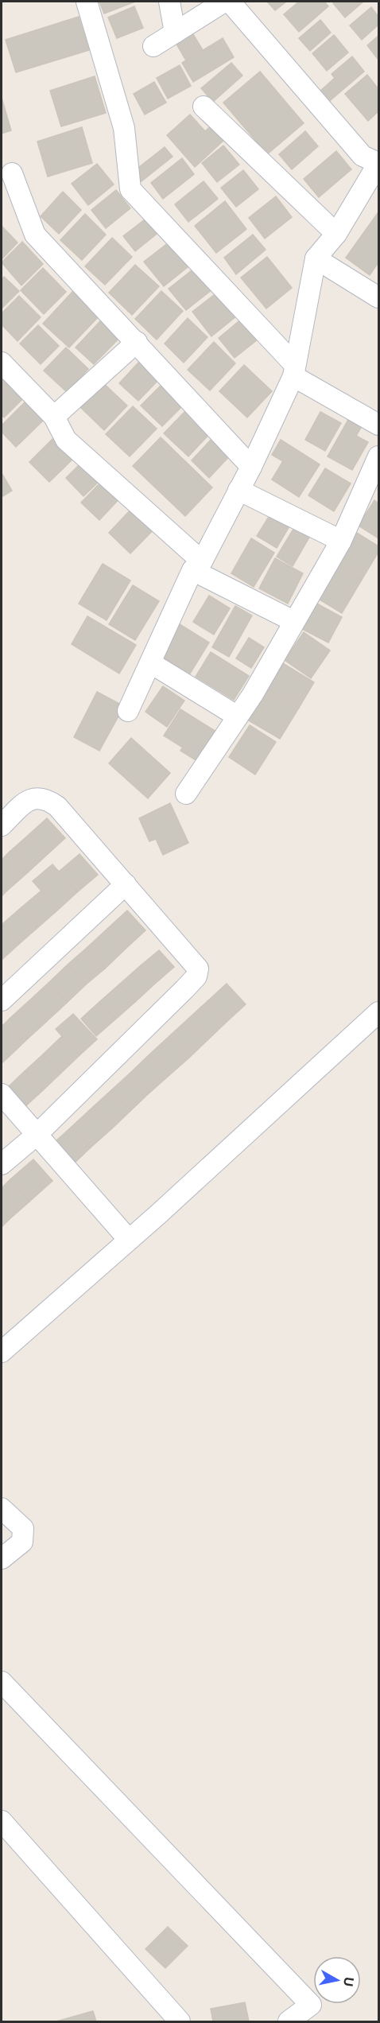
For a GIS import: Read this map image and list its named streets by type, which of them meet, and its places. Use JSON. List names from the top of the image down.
{
  "north": "right"
}
